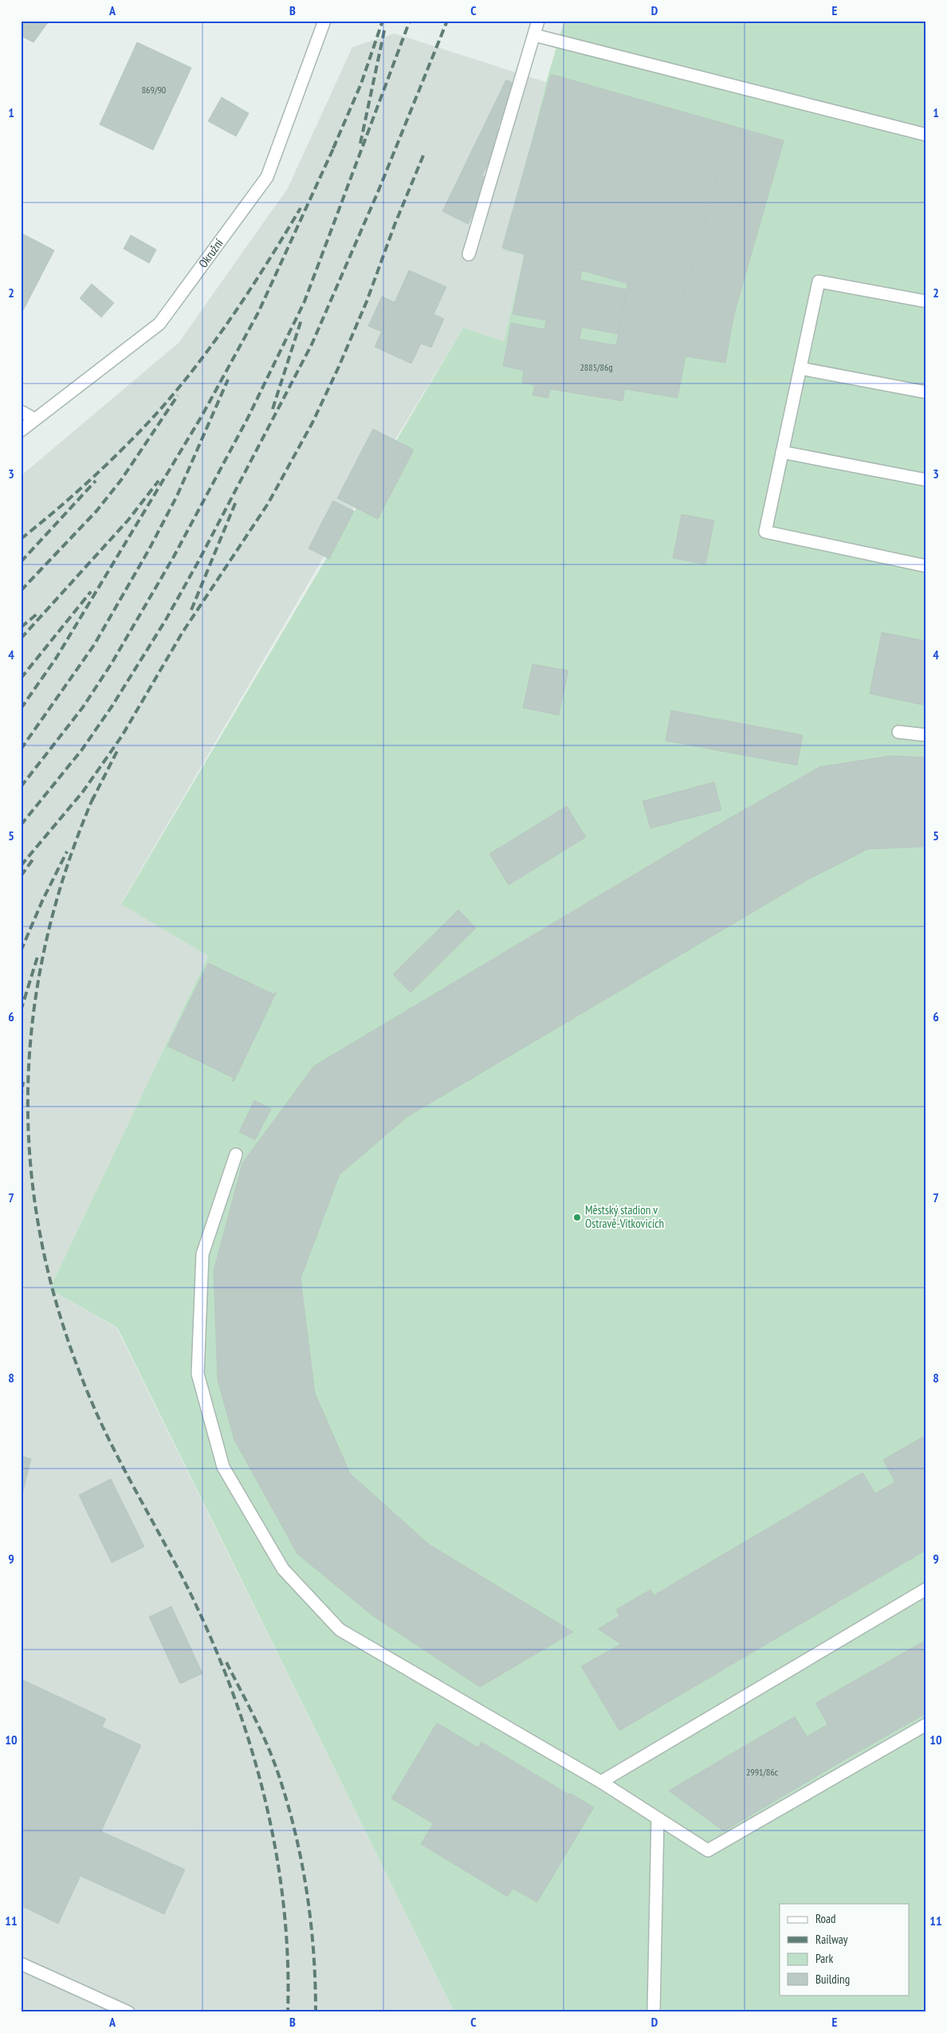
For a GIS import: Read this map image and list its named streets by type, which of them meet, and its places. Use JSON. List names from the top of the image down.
{
  "streets": {
    "street": ["Okružní"]
  },
  "places": ["Městský stadion v Ostravě-Vítkovicích"],
  "house_numbers": ["869/90", "2885/86g", "2991/86c"],
  "legend": [
    "Road",
    "Railway",
    "Park",
    "Building"
  ],
  "grid": {
    "columns": [
      "A",
      "B",
      "C",
      "D",
      "E"
    ],
    "rows": [
      "1",
      "2",
      "3",
      "4",
      "5",
      "6",
      "7",
      "8",
      "9",
      "10",
      "11"
    ]
  }
}
